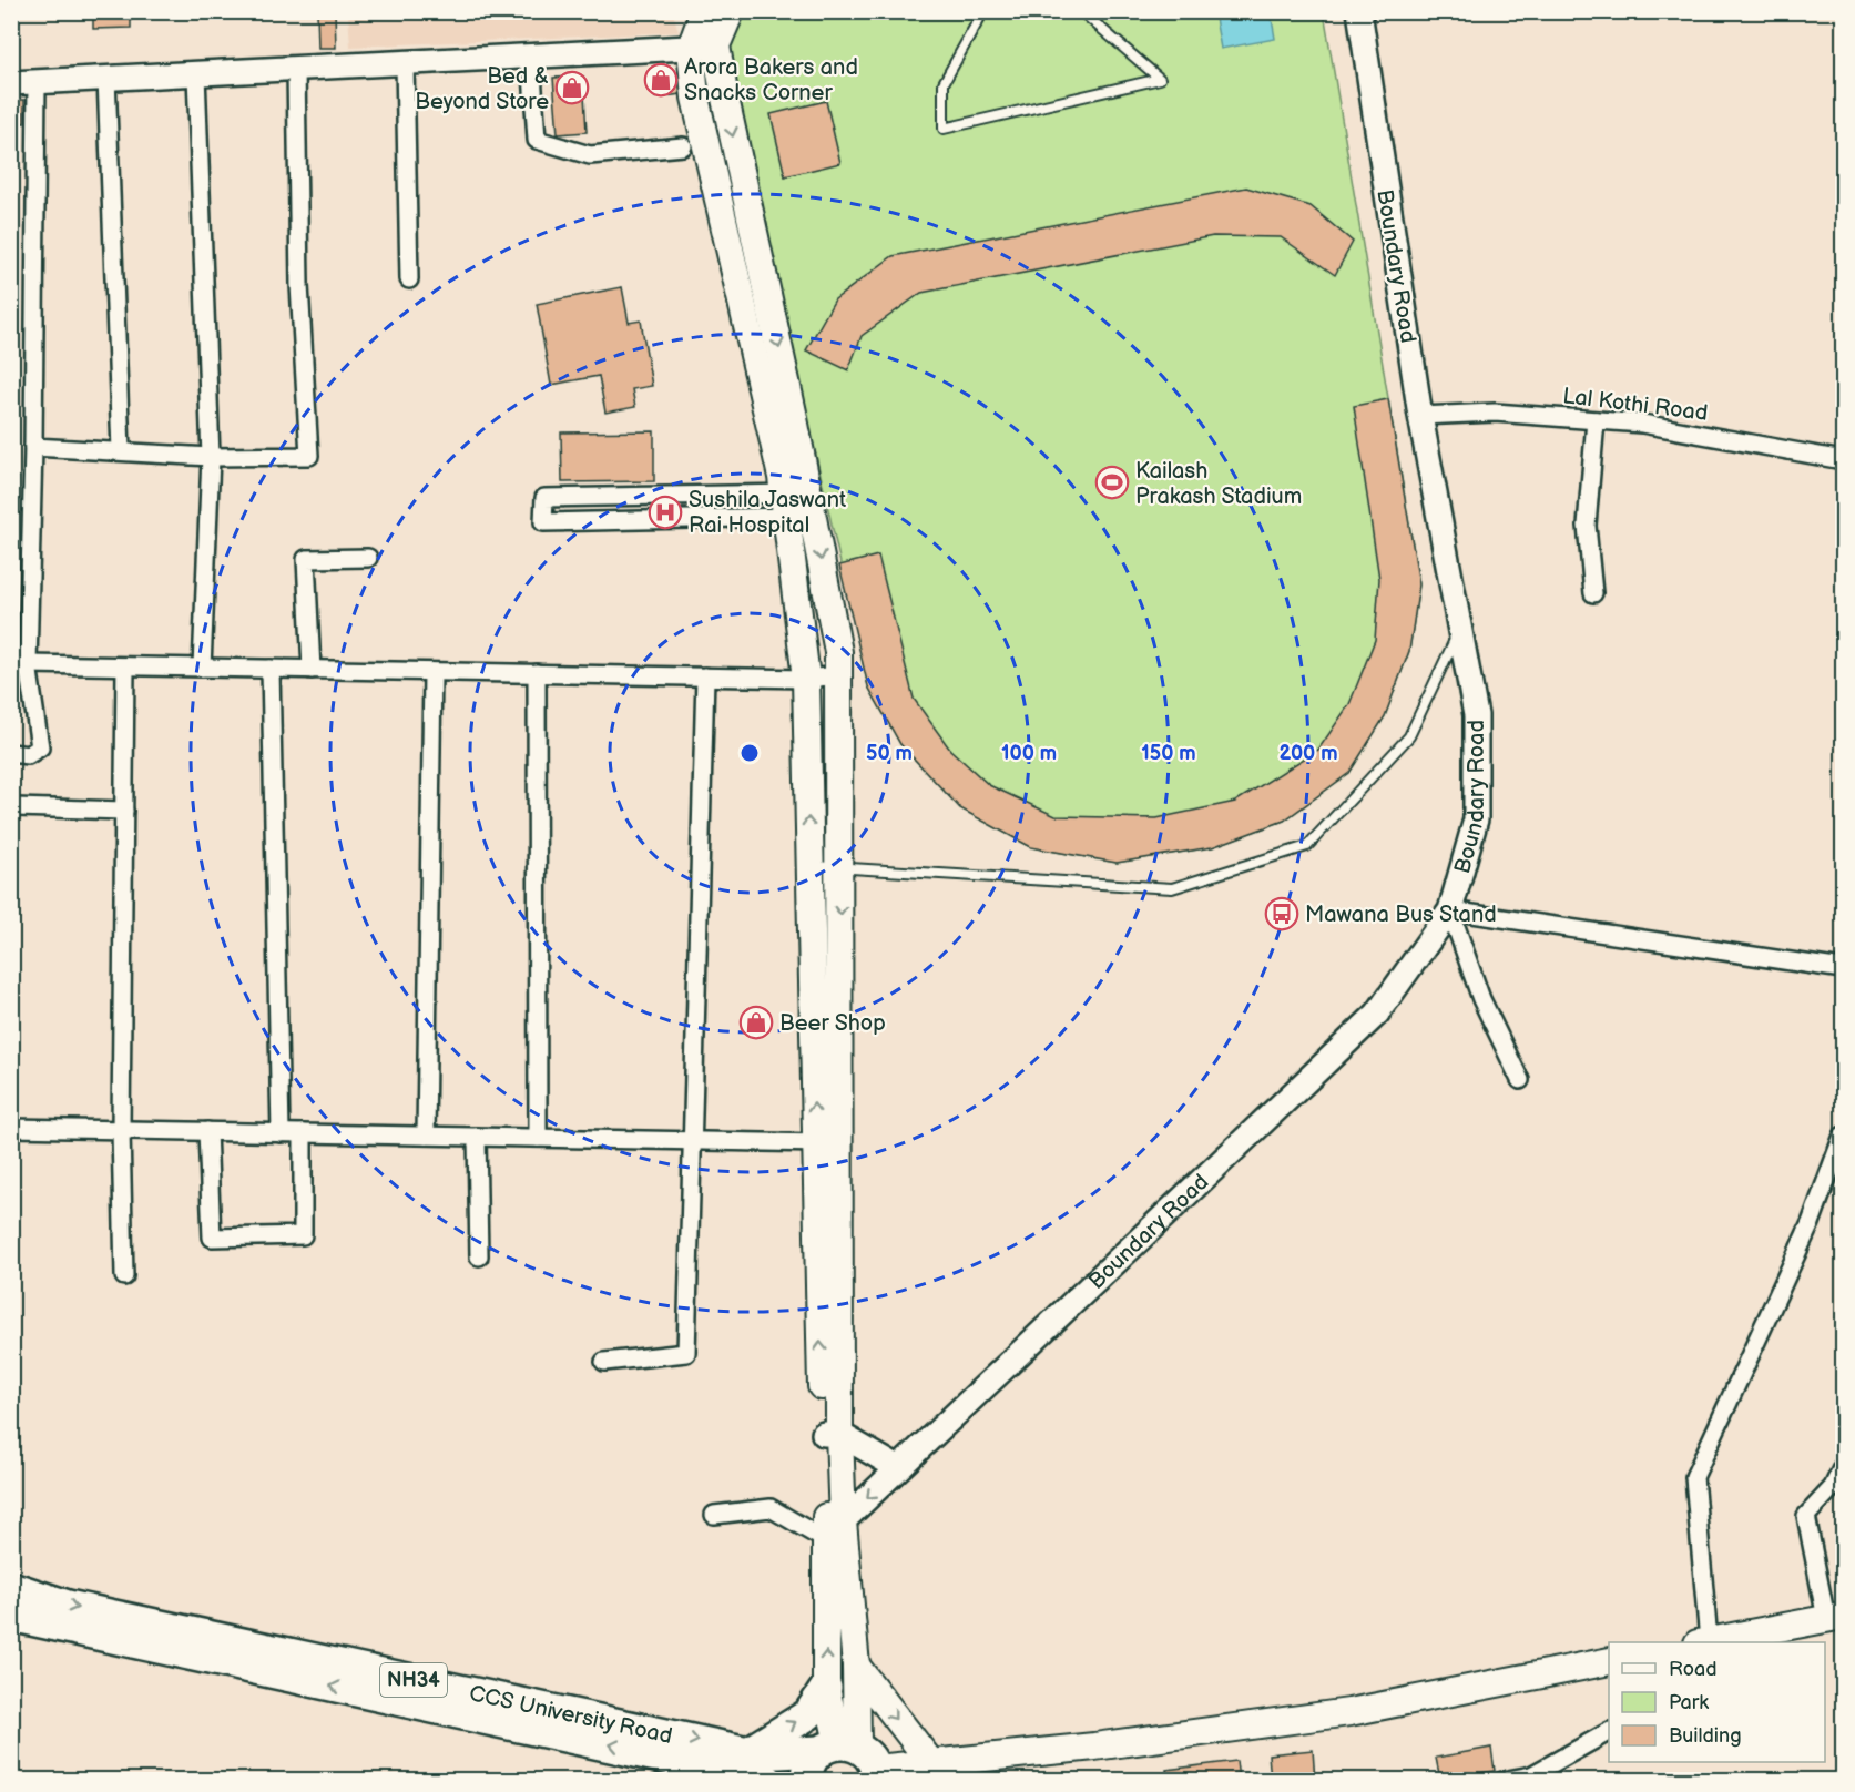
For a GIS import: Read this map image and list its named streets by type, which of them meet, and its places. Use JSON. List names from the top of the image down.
{
  "streets": {
    "highway": ["NH34", "CCS University Road"],
    "street": ["Boundary Road", "Lal Kothi Road"]
  },
  "crossings": [
    ["Boundary Road", "Lal Kothi Road"]
  ],
  "places": {
    "shop": ["Arora Bakers and Snacks Corner", "Bed & Beyond Store", "Beer Shop"],
    "sports": ["Kailash Prakash Stadium"],
    "hospital": ["Sushila Jaswant Rai Hospital"],
    "bus stop": ["Mawana Bus Stand"]
  },
  "legend": ["Road", "Park", "Building"],
  "rings": [
    "50 m",
    "100 m",
    "150 m",
    "200 m"
  ]
}
